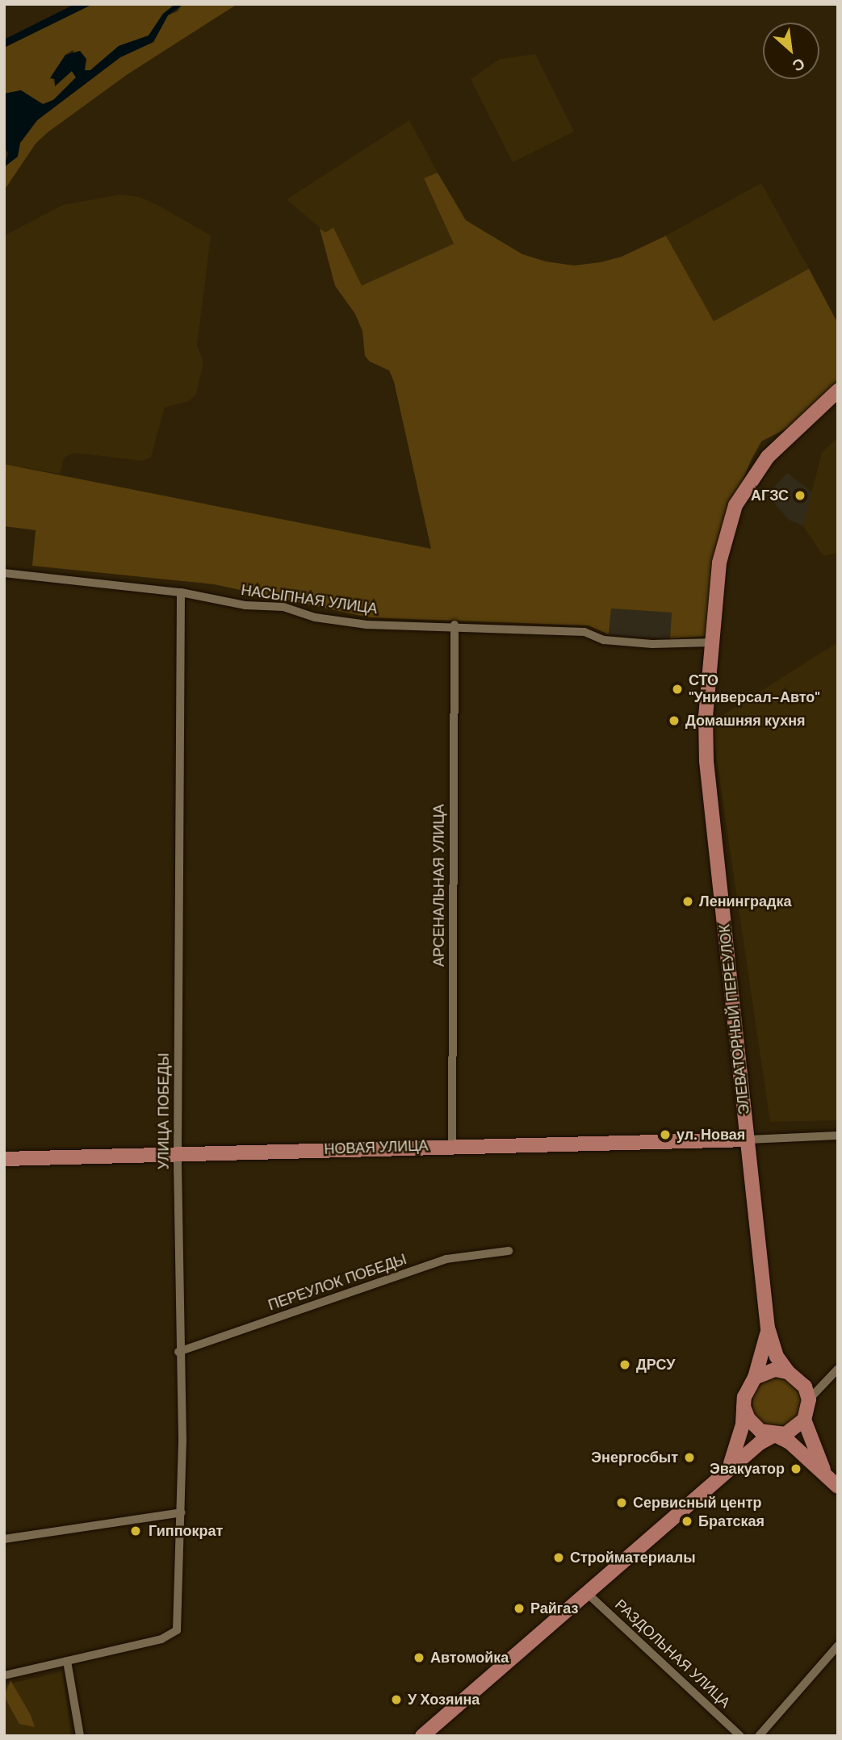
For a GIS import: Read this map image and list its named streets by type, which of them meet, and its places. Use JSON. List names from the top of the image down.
{
  "streets": {
    "main road": ["ЭЛЕВАТОРНЫЙ ПЕРЕУЛОК", "НОВАЯ УЛИЦА"],
    "street": [
      "НАСЫПНАЯ УЛИЦА",
      "АРСЕНАЛЬНАЯ УЛИЦА",
      "УЛИЦА ПОБЕДЫ",
      "ПЕРЕУЛОК ПОБЕДЫ",
      "РАЗДОЛЬНАЯ УЛИЦА"
    ]
  },
  "crossings": [
    ["НАСЫПНАЯ УЛИЦА", "АРСЕНАЛЬНАЯ УЛИЦА"],
    ["НАСЫПНАЯ УЛИЦА", "ЭЛЕВАТОРНЫЙ ПЕРЕУЛОК"],
    ["НАСЫПНАЯ УЛИЦА", "УЛИЦА ПОБЕДЫ"],
    ["АРСЕНАЛЬНАЯ УЛИЦА", "НОВАЯ УЛИЦА"],
    ["ЭЛЕВАТОРНЫЙ ПЕРЕУЛОК", "НОВАЯ УЛИЦА"],
    ["УЛИЦА ПОБЕДЫ", "НОВАЯ УЛИЦА"],
    ["УЛИЦА ПОБЕДЫ", "ПЕРЕУЛОК ПОБЕДЫ"]
  ],
  "places": [
    "АГЗС",
    "СТО \"Универсал-Авто\"",
    "Домашняя кухня",
    "Ленинградка",
    "ул. Новая",
    "ДРСУ",
    "Энергосбыт",
    "Эвакуатор",
    "Сервисный центр",
    "Братская",
    "Гиппократ",
    "Стройматериалы",
    "Райгаз",
    "Автомойка",
    "У Хозяина"
  ],
  "north": "bottom right"
}
